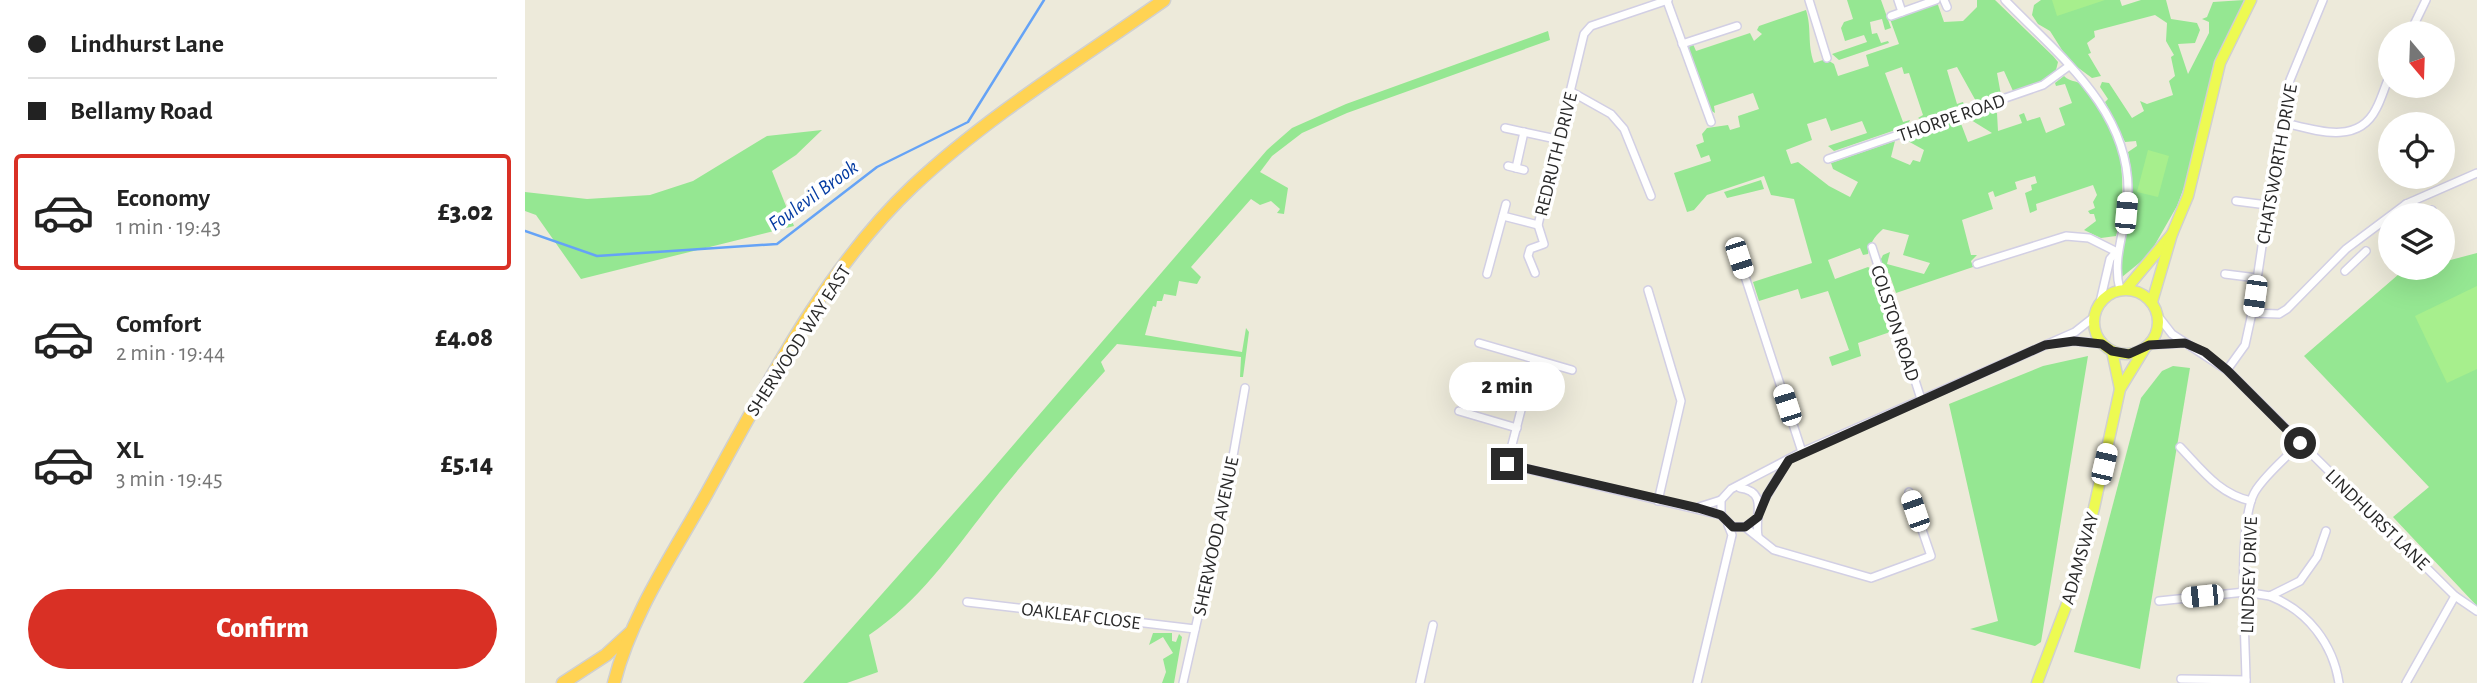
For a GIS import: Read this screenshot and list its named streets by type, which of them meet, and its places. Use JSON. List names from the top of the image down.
{
  "streets": {
    "highway": ["SHERWOOD WAY EAST"],
    "main road": ["ADAMSWAY"],
    "street": [
      "THORPE ROAD",
      "REDRUTH DRIVE",
      "CHATSWORTH DRIVE",
      "COLSTON ROAD",
      "LINDHURST LANE",
      "SHERWOOD AVENUE",
      "LINDSEY DRIVE",
      "OAKLEAF CLOSE"
    ]
  },
  "crossings": [
    ["CHATSWORTH DRIVE", "LINDHURST LANE"],
    ["LINDHURST LANE", "ADAMSWAY"],
    ["LINDHURST LANE", "LINDSEY DRIVE"],
    ["SHERWOOD AVENUE", "OAKLEAF CLOSE"]
  ],
  "water": ["Foulevil Brook"],
  "north": "bottom",
  "page": {
    "banner": ["Lindhurst Lane", "Bellamy Road"],
    "list": [
      {
        "name": "Economy",
        "note": "1 min · 19:43",
        "value": "£3.02"
      },
      {
        "name": "Comfort",
        "note": "2 min · 19:44",
        "value": "£4.08"
      },
      {
        "name": "XL",
        "note": "3 min · 19:45",
        "value": "£5.14"
      }
    ],
    "bubble": "2 min",
    "buttons": "Confirm"
  }
}
